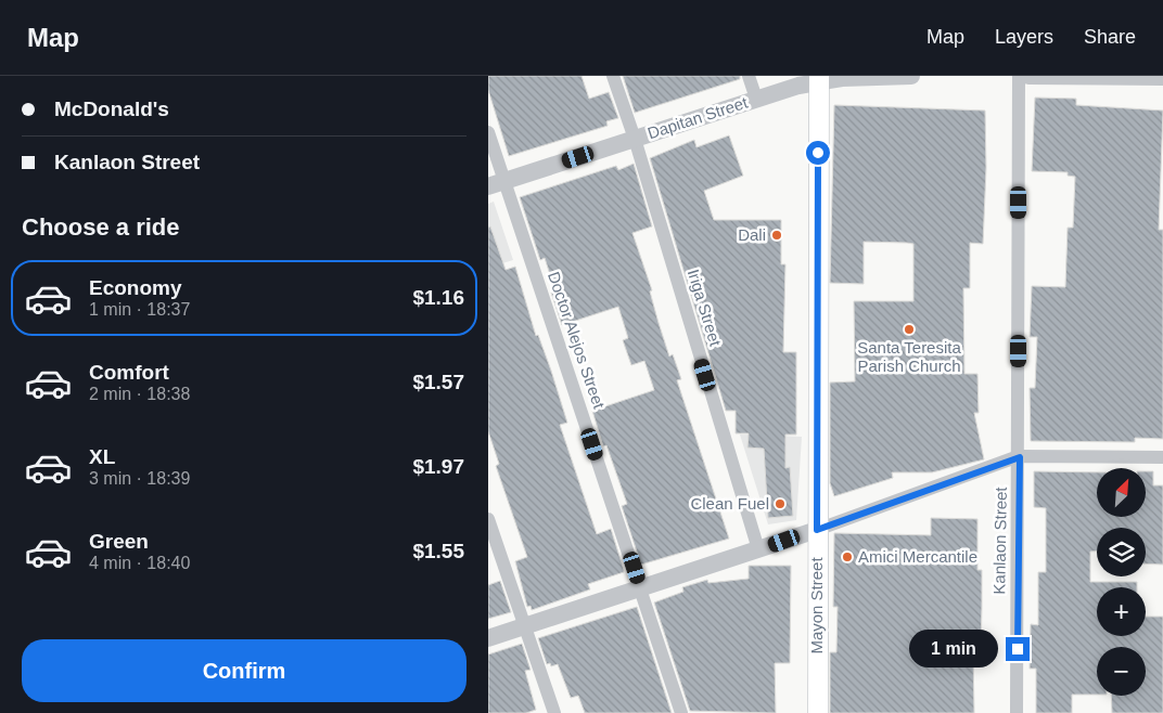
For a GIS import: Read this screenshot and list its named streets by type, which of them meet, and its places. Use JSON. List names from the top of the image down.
{
  "streets": {
    "main road": ["Mayon Street"],
    "street": [
      "Dapitan Street",
      "Iriga Street",
      "Doctor Alejos Street",
      "Kanlaon Street"
    ]
  },
  "crossings": [
    ["Dapitan Street", "Iriga Street"],
    ["Dapitan Street", "Doctor Alejos Street"],
    ["Dapitan Street", "Mayon Street"]
  ],
  "places": [
    "Dali",
    "Santa Teresita Parish Church",
    "Clean Fuel",
    "Amici Mercantile"
  ],
  "north": "top right",
  "page": {
    "header": "Map",
    "nav": ["Map", "Layers", "Share"],
    "banner": ["McDonald's", "Kanlaon Street"],
    "heading": "Choose a ride",
    "list": [
      {
        "name": "Economy",
        "note": "1 min · 18:37",
        "value": "$1.16"
      },
      {
        "name": "Comfort",
        "note": "2 min · 18:38",
        "value": "$1.57"
      },
      {
        "name": "XL",
        "note": "3 min · 18:39",
        "value": "$1.97"
      },
      {
        "name": "Green",
        "note": "4 min · 18:40",
        "value": "$1.55"
      }
    ],
    "map_buttons": ["+", "−"],
    "buttons": "Confirm",
    "bubble": "1 min"
  }
}
